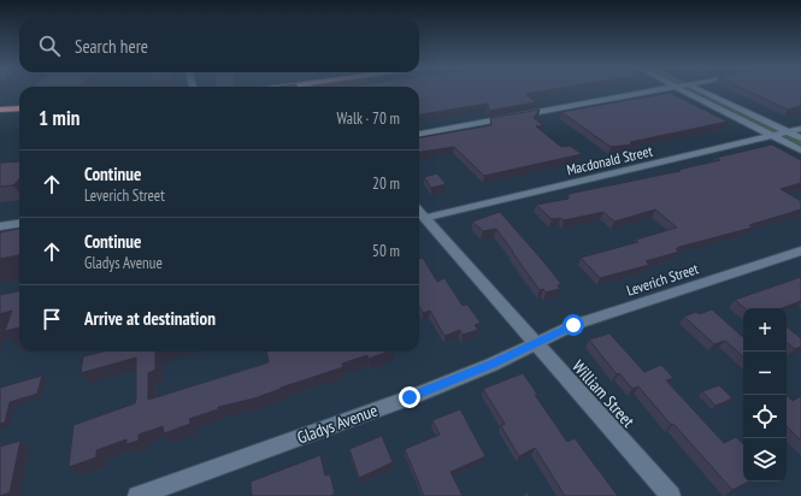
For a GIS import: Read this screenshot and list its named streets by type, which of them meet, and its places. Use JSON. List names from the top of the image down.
{
  "streets": {
    "street": [
      "Macdonald Street",
      "Leverich Street",
      "William Street",
      "Gladys Avenue"
    ]
  },
  "crossings": [
    ["Macdonald Street", "William Street"],
    ["Leverich Street", "William Street"],
    ["Leverich Street", "Gladys Avenue"],
    ["William Street", "Gladys Avenue"]
  ],
  "page": {
    "search": "Search here",
    "heading": ["1 min", "Walk · 70 m"],
    "list": [
      ["Continue", "Leverich Street", "20 m"],
      ["Continue", "Gladys Avenue", "50 m"],
      "Arrive at destination"
    ],
    "map_buttons": ["+", "−"]
  }
}
